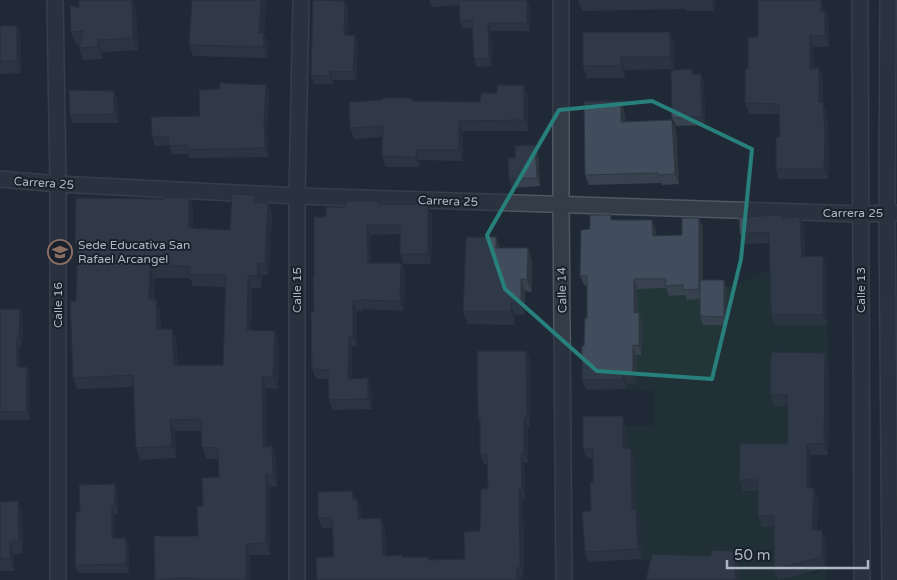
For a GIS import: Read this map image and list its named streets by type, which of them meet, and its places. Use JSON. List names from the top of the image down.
{
  "streets": {
    "street": [
      "Carrera 25",
      "Calle 15",
      "Calle 14",
      "Calle 13",
      "Calle 16"
    ]
  },
  "crossings": [
    ["Carrera 25", "Calle 15"],
    ["Carrera 25", "Calle 14"],
    ["Carrera 25", "Calle 13"],
    ["Carrera 25", "Calle 16"]
  ],
  "places": {
    "school or university": ["Sede Educativa San Rafael Arcangel"]
  },
  "scale_bar": "50 m"
}
